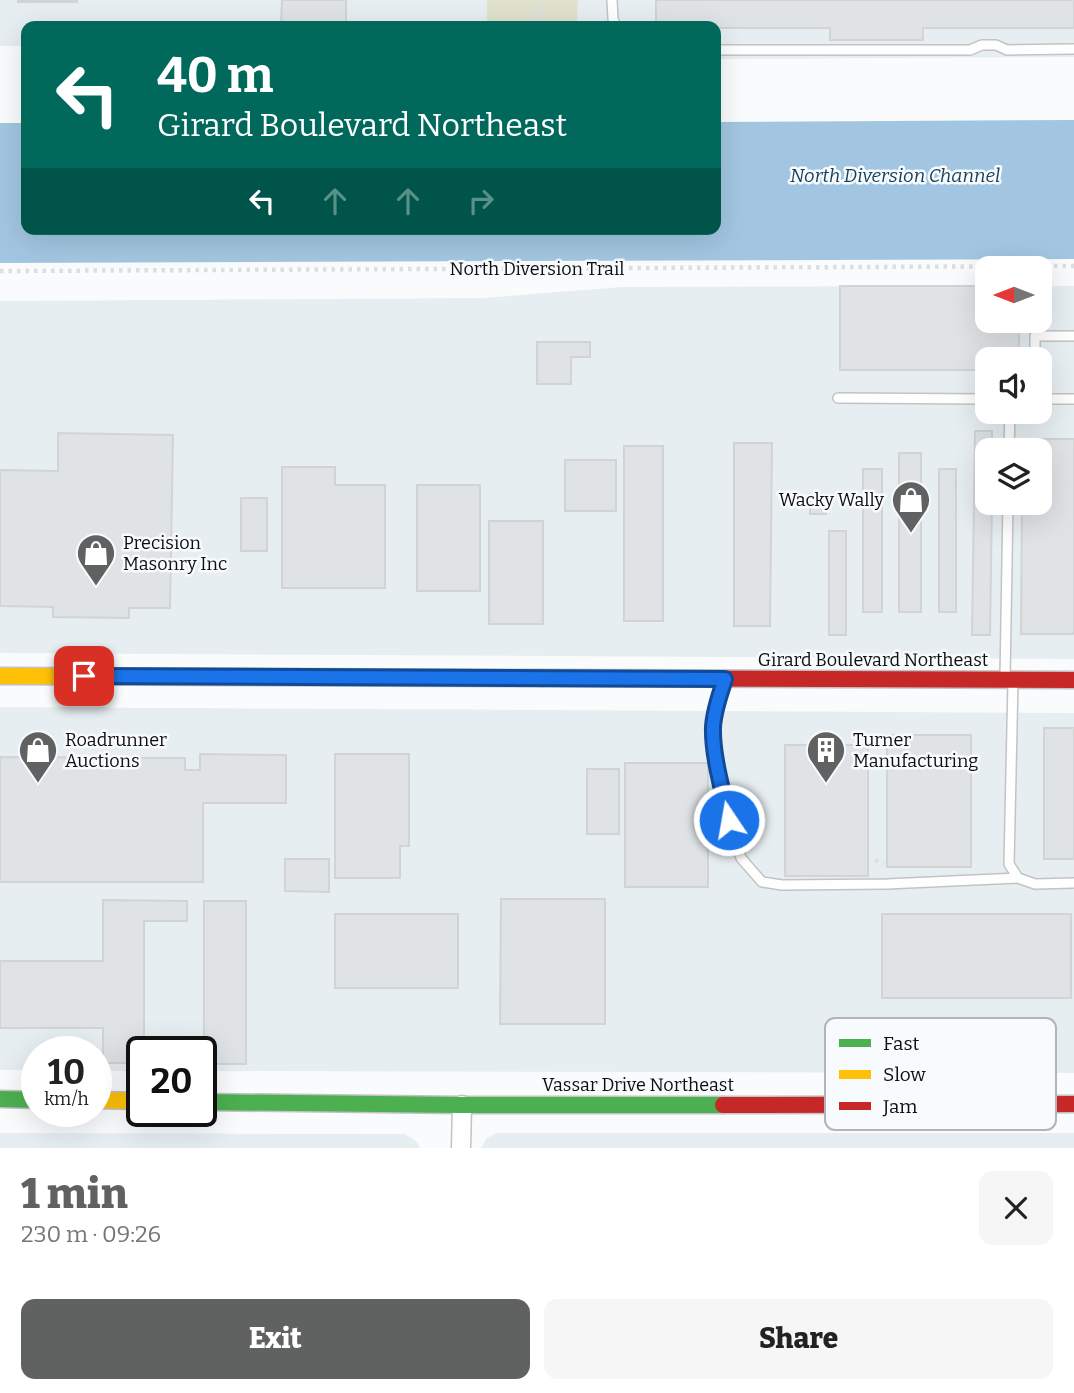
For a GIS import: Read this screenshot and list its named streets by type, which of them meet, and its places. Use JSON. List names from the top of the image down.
{
  "streets": {
    "street": ["Girard Boulevard Northeast", "Vassar Drive Northeast"],
    "path": ["North Diversion Trail"]
  },
  "water": ["North Diversion Channel"],
  "places": {
    "shop": ["Wacky Wally", "Precision Masonry Inc", "Roadrunner Auctions"],
    "building": ["Turner Manufacturing"]
  },
  "legend": ["Fast", "Slow", "Jam"],
  "north": "left",
  "page": {
    "turn": ["40 m", "Girard Boulevard Northeast"],
    "speed": "10 km/h",
    "limit": "20",
    "heading": ["1 min", "230 m · 09:26"],
    "buttons": ["Exit", "Share"]
  }
}
